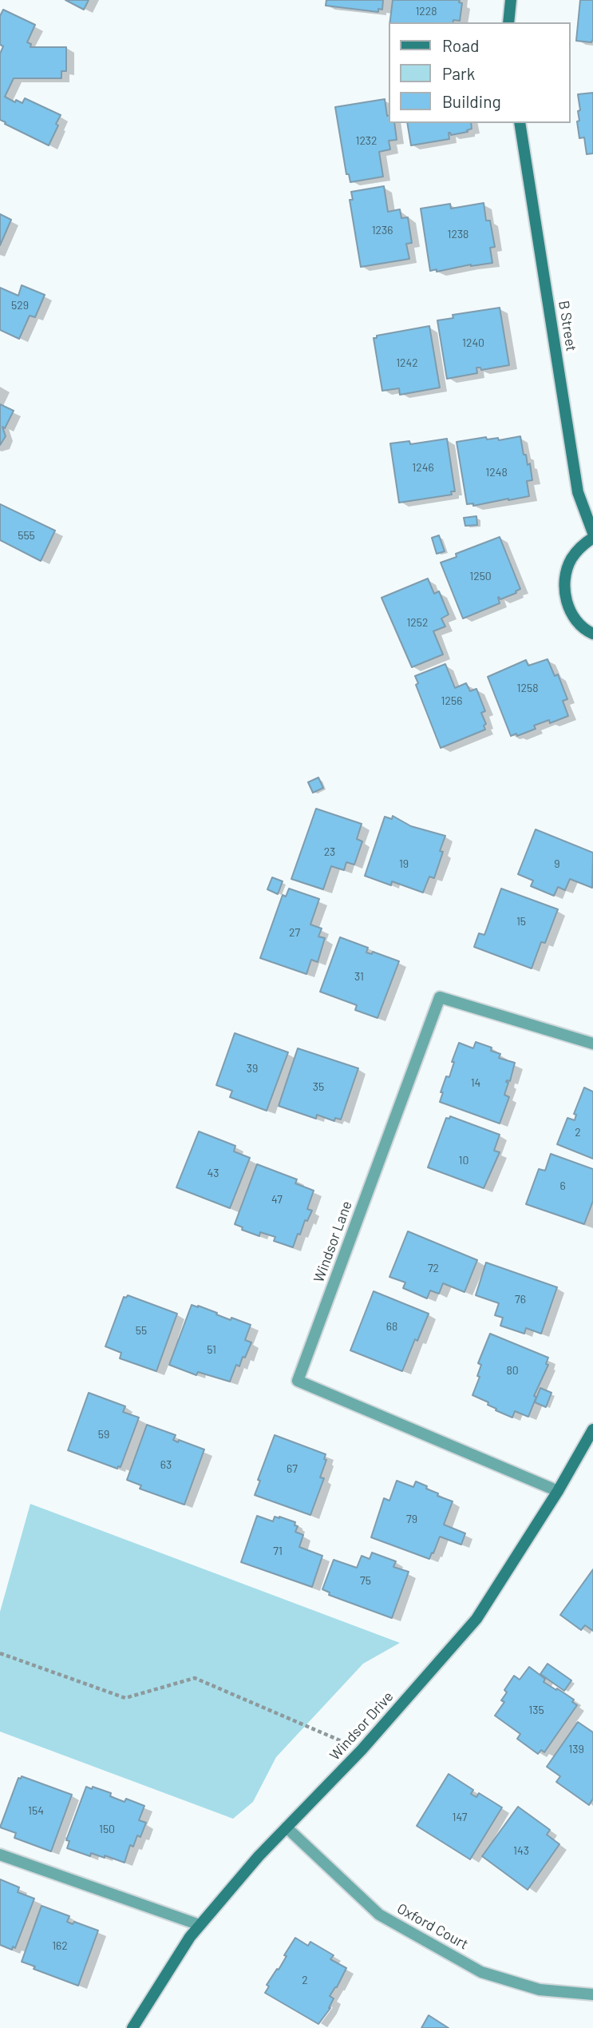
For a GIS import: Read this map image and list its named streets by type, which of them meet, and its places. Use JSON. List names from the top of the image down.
{
  "streets": {
    "street": [
      "B Street",
      "Windsor Lane",
      "Windsor Drive",
      "Oxford Court"
    ]
  },
  "crossings": [
    ["Windsor Lane", "Windsor Drive"],
    ["Windsor Drive", "Oxford Court"]
  ],
  "house_numbers": [
    "1228",
    "1232",
    "1236",
    "1238",
    "529",
    "1240",
    "1242",
    "1246",
    "1248",
    "555",
    "1250",
    "1252",
    "1258",
    "1256",
    "23",
    "19",
    "9",
    "15",
    "27",
    "31",
    "39",
    "14",
    "35",
    "2",
    "10",
    "43",
    "6",
    "47",
    "72",
    "76",
    "68",
    "55",
    "51",
    "80",
    "59",
    "63",
    "67",
    "79",
    "71",
    "75",
    "135",
    "139",
    "154",
    "147",
    "150",
    "143",
    "162",
    "2"
  ],
  "legend": ["Road", "Park", "Building"]
}
